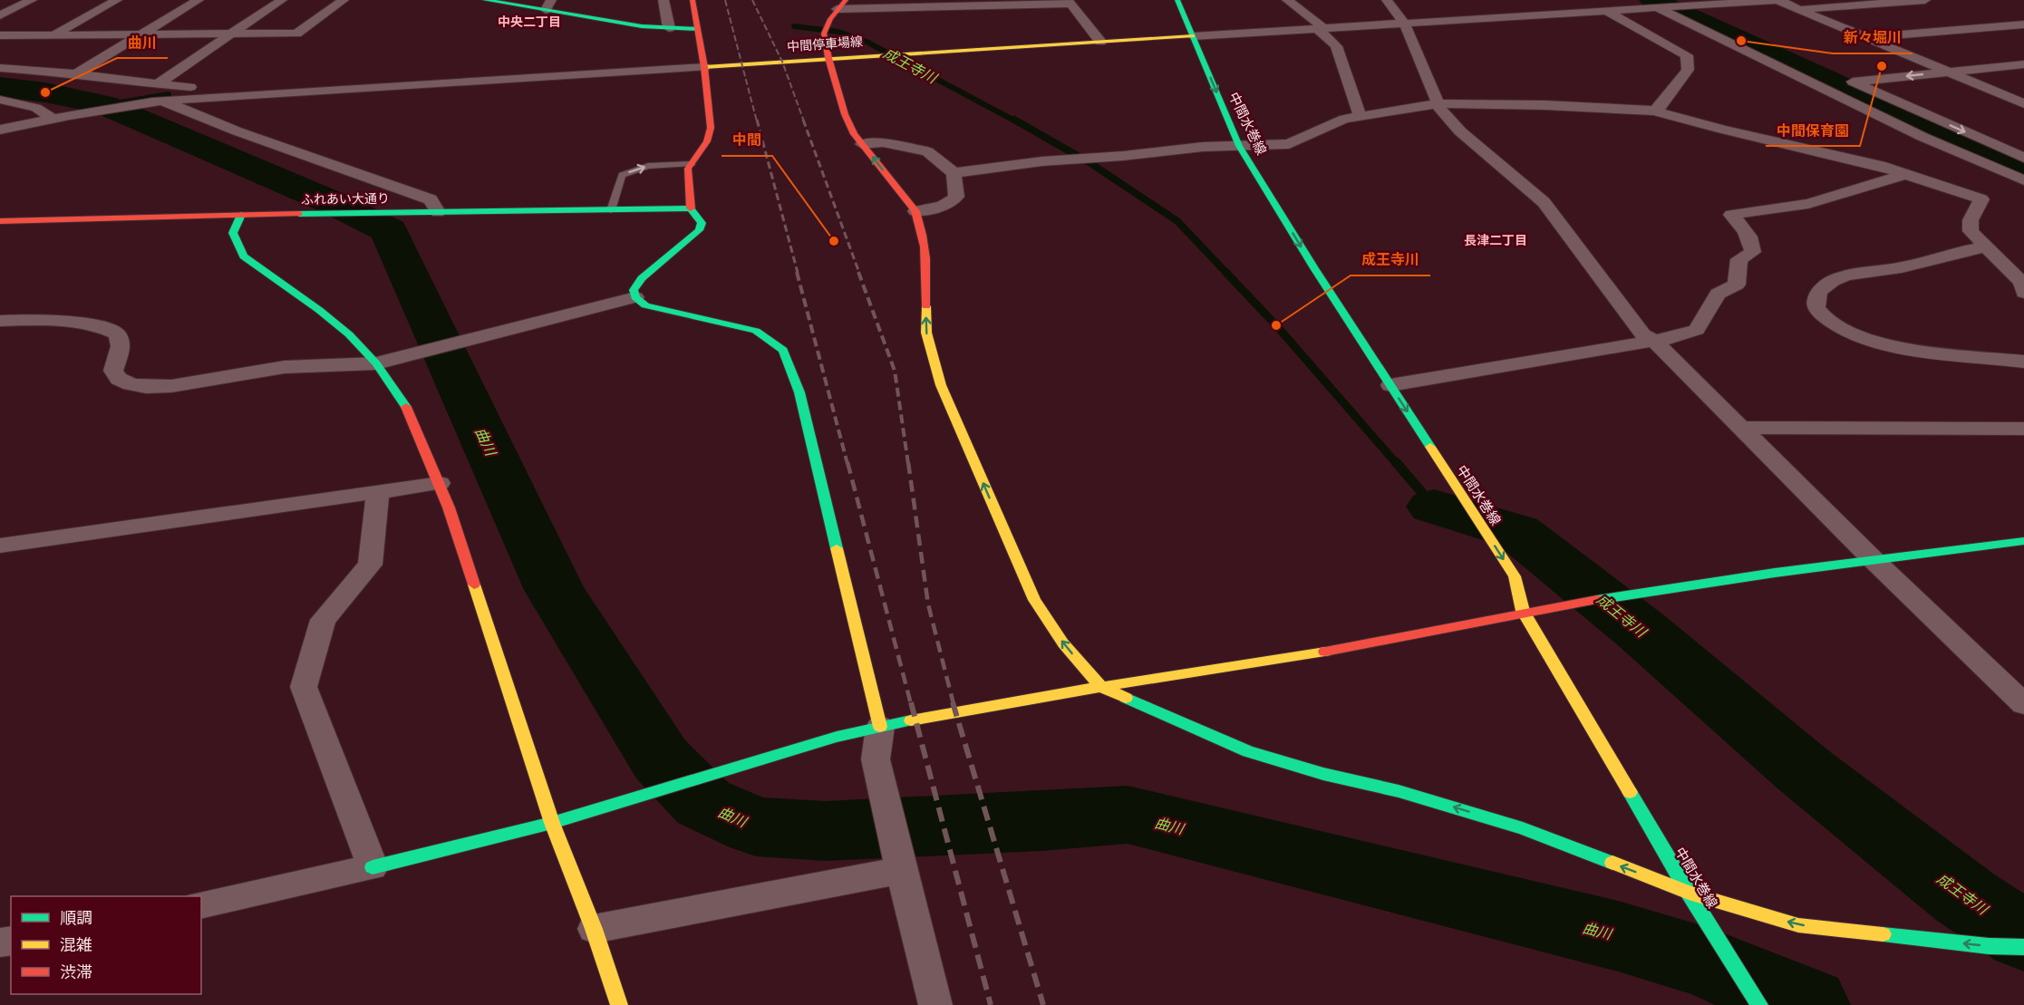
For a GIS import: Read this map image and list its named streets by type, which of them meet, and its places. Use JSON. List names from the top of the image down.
{
  "streets": {
    "street": ["中間停車場線", "中間水巻線", "ふれあい大通り"]
  },
  "crossings": [
    ["中間停車場線", "中間水巻線"]
  ],
  "one_way": ["中間水巻線"],
  "districts": ["中央二丁目", "長津二丁目"],
  "water": ["成王寺川", "曲川"],
  "places": [
    "新々堀川",
    "中間保育園",
    "曲川",
    "中間",
    "成王寺川"
  ],
  "legend": ["順調", "混雑", "渋滞"]
}
